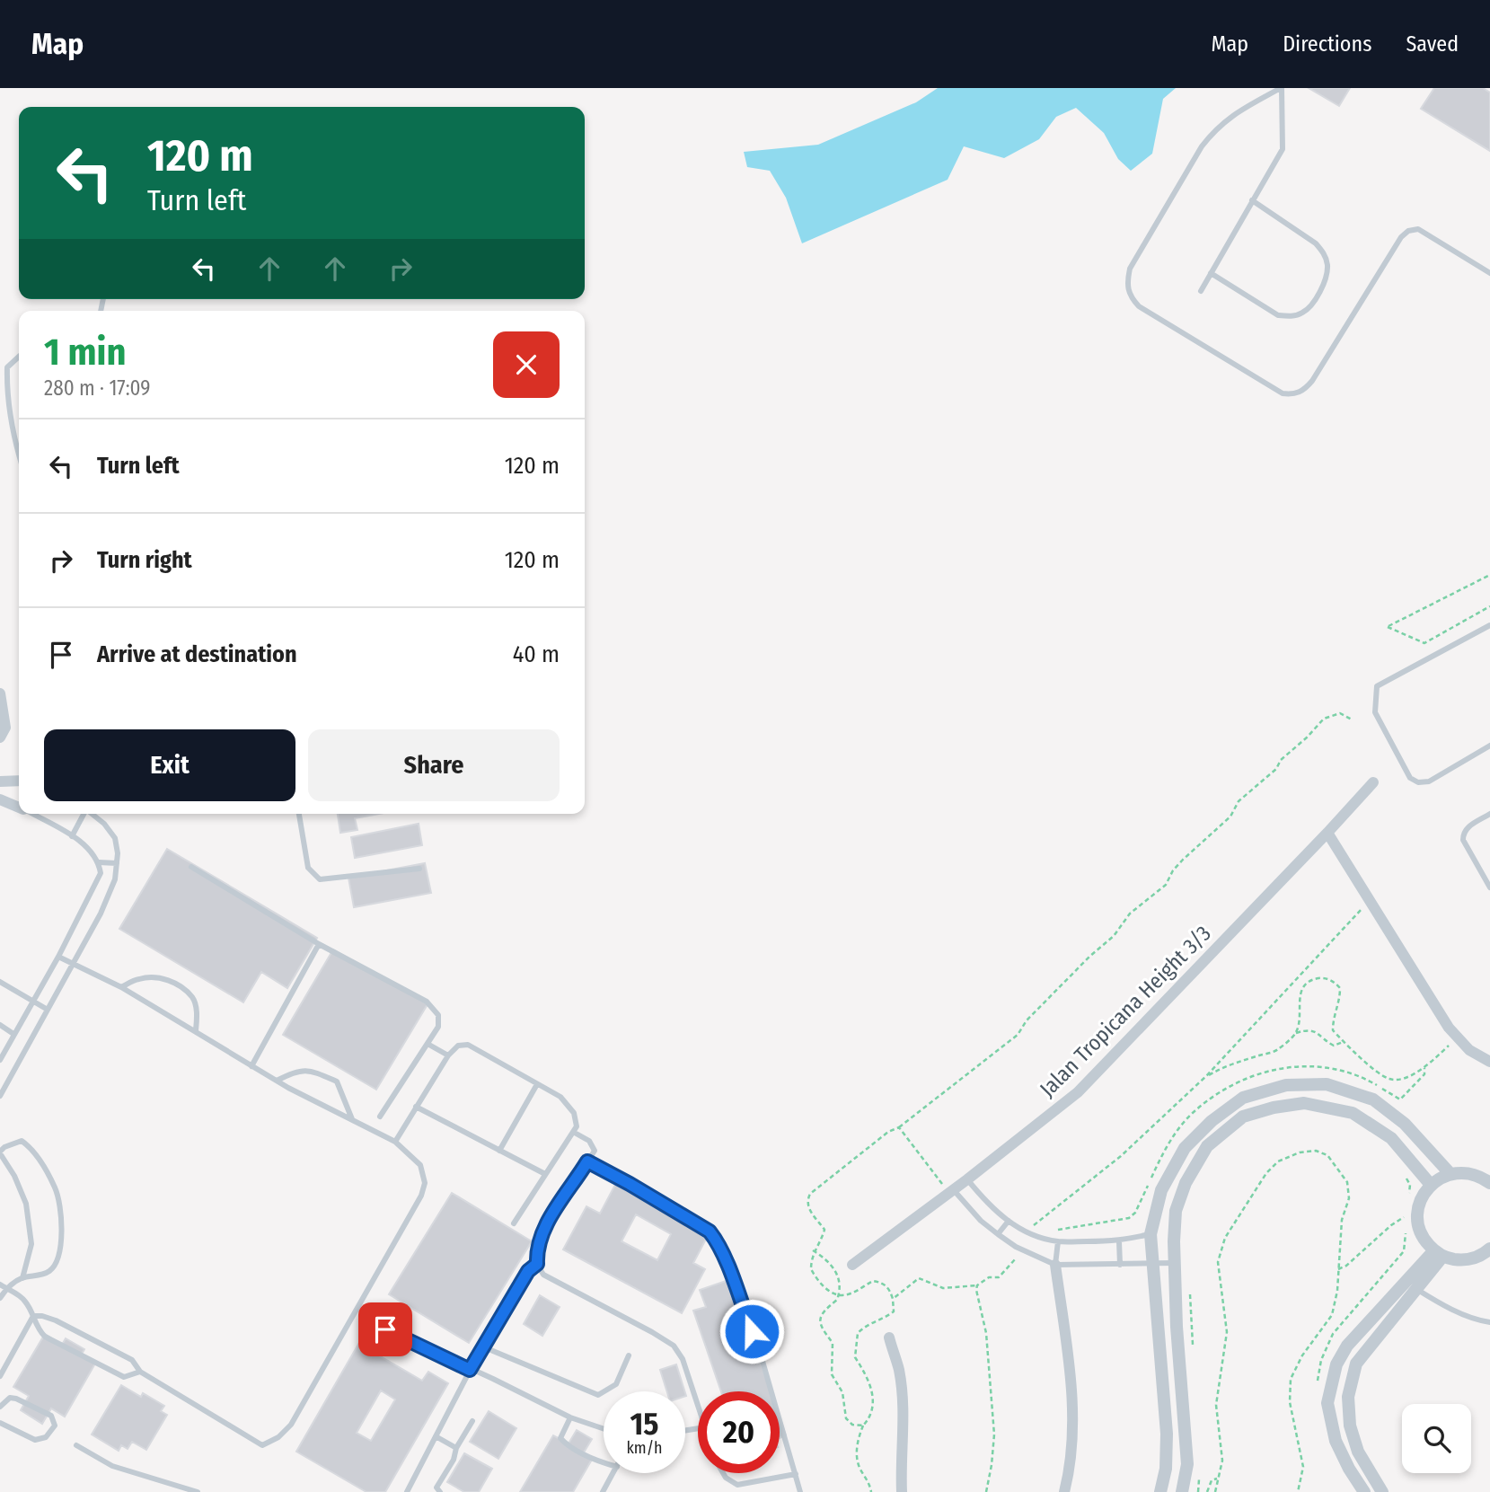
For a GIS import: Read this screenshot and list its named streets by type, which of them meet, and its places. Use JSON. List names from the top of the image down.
{
  "streets": {
    "street": ["Jalan Tropicana Height 3/3"]
  },
  "page": {
    "header": "Map",
    "nav": ["Map", "Directions", "Saved"],
    "turn": ["120 m", "Turn left"],
    "heading": ["1 min", "280 m · 17:09"],
    "list": [
      {
        "name": "Turn left",
        "value": "120 m"
      },
      {
        "name": "Turn right",
        "value": "120 m"
      },
      {
        "name": "Arrive at destination",
        "value": "40 m"
      }
    ],
    "buttons": ["Exit", "Share"],
    "speed": "15 km/h",
    "limit": "20"
  }
}
